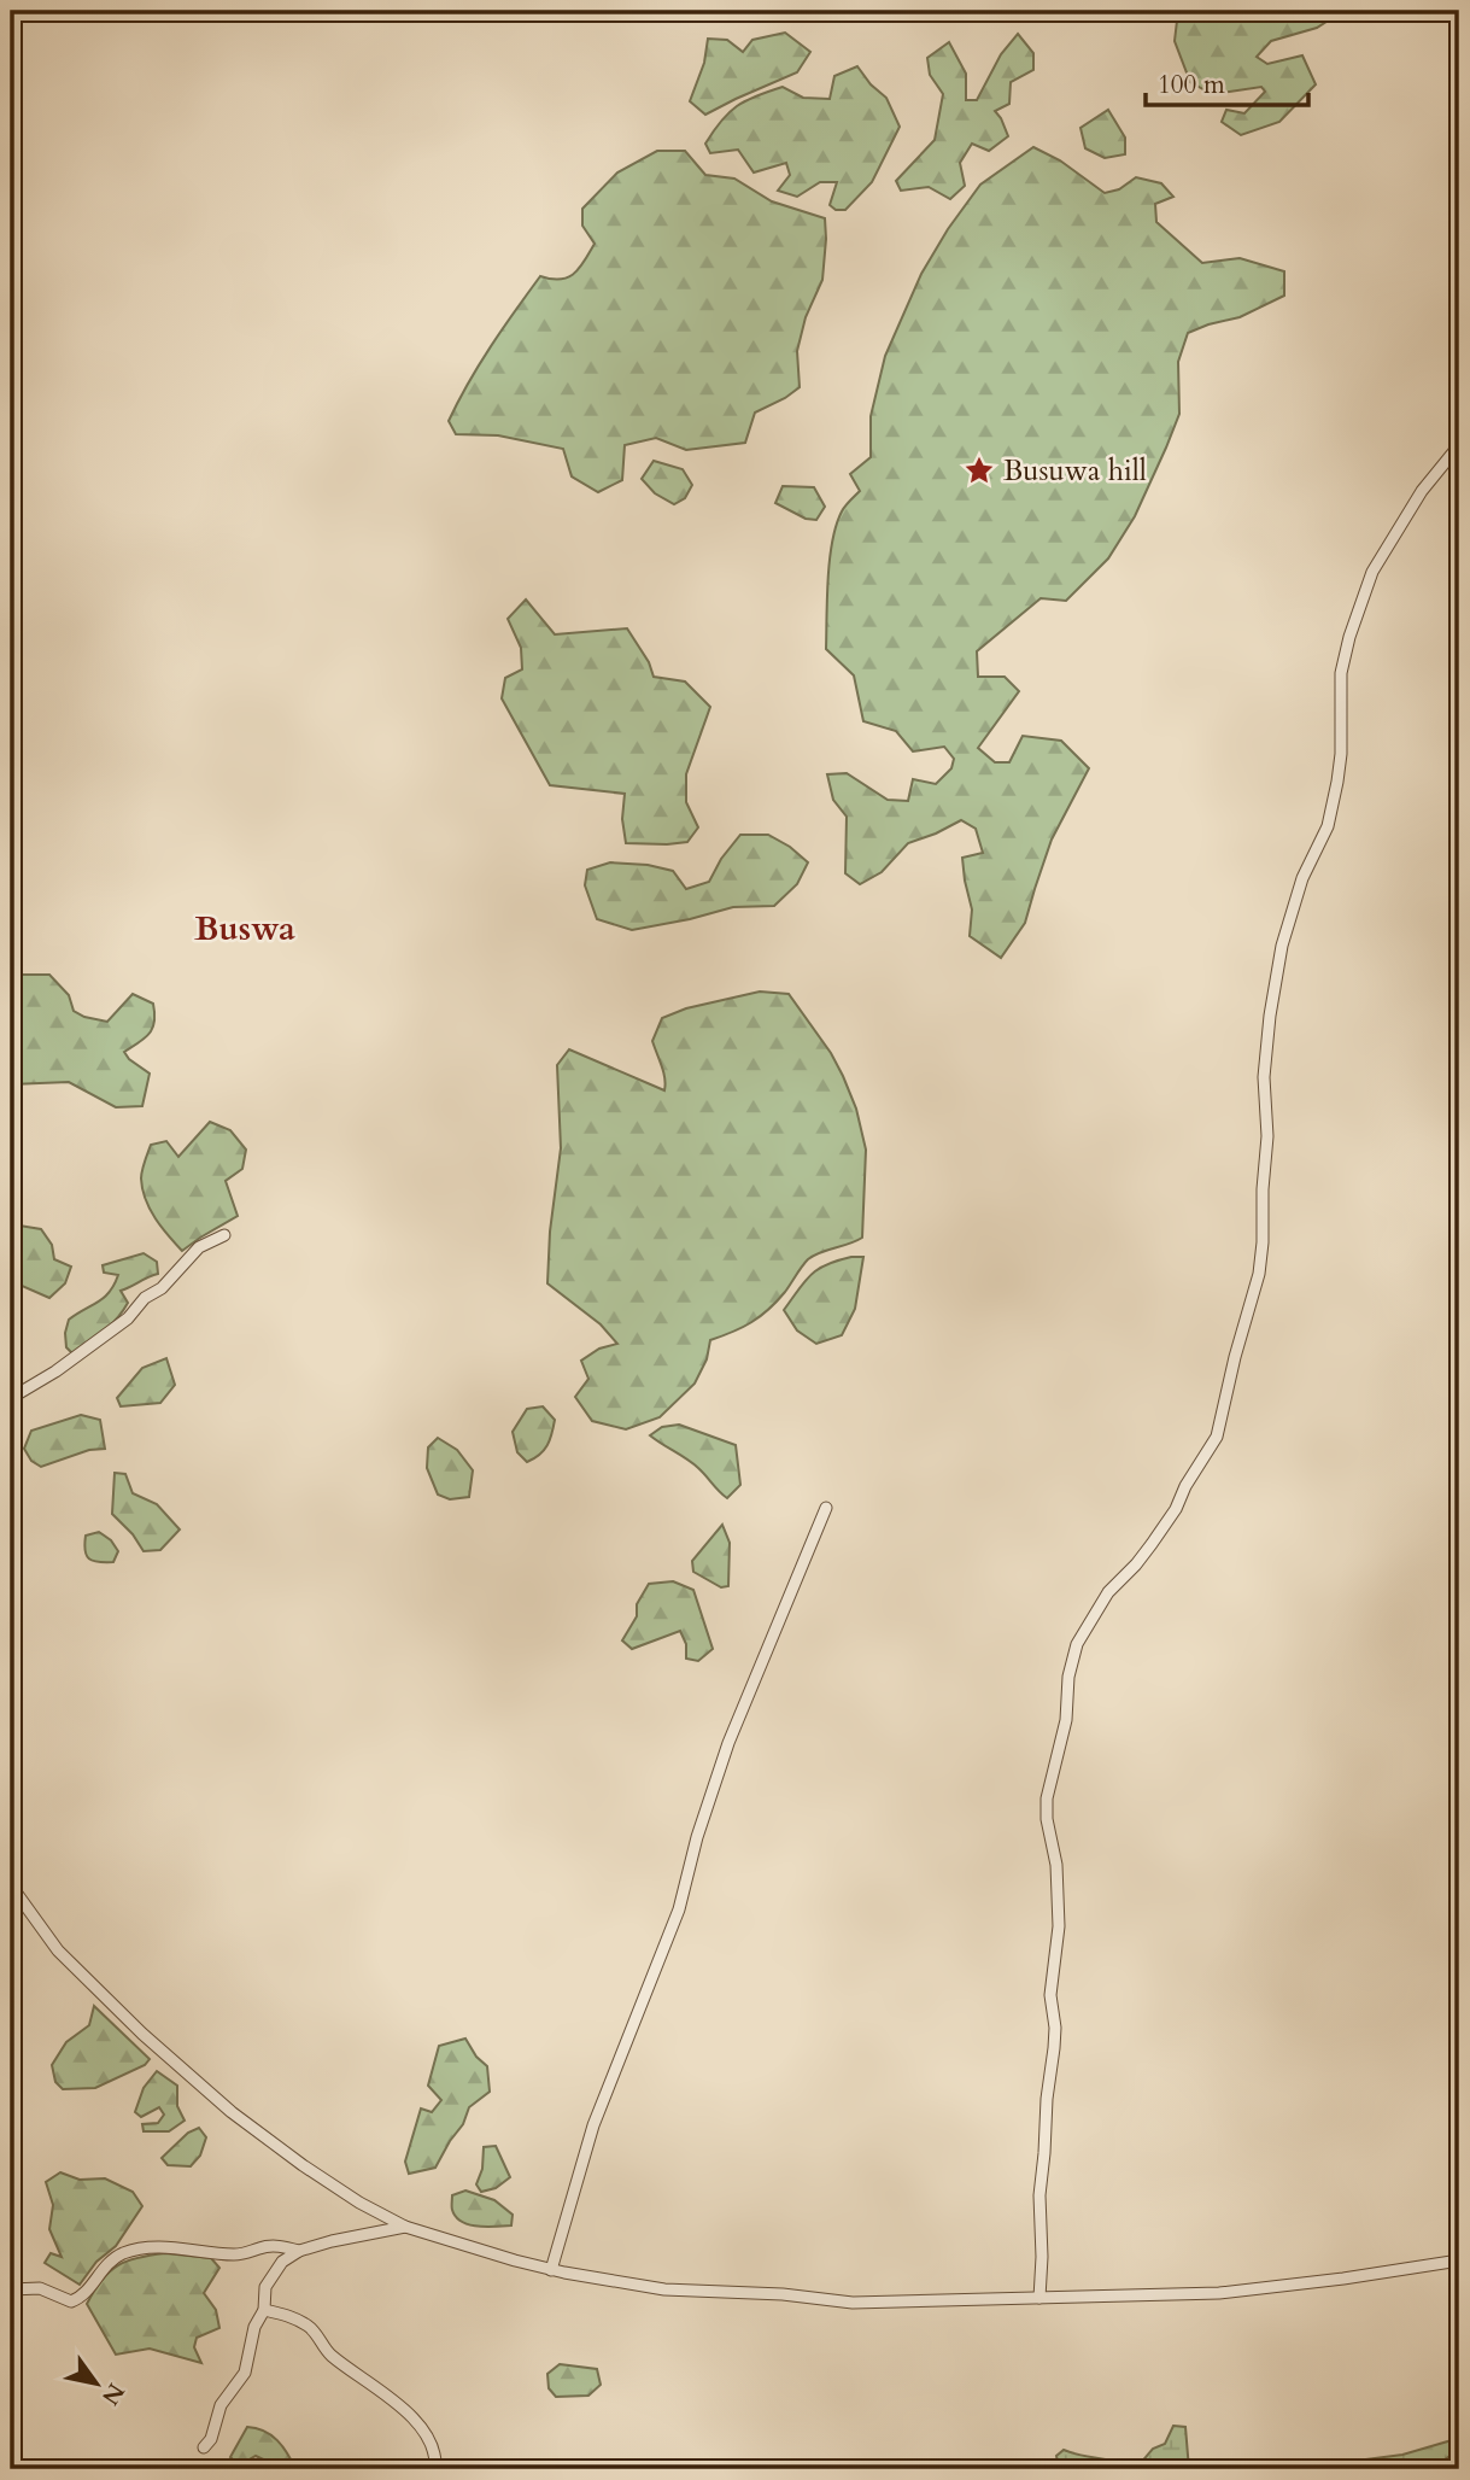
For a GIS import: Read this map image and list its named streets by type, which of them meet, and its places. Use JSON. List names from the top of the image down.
{
  "districts": ["Buswa"],
  "places": {
    "place": ["Busuwa hill"]
  },
  "scale_bar": "100 m",
  "north": "bottom right"
}
